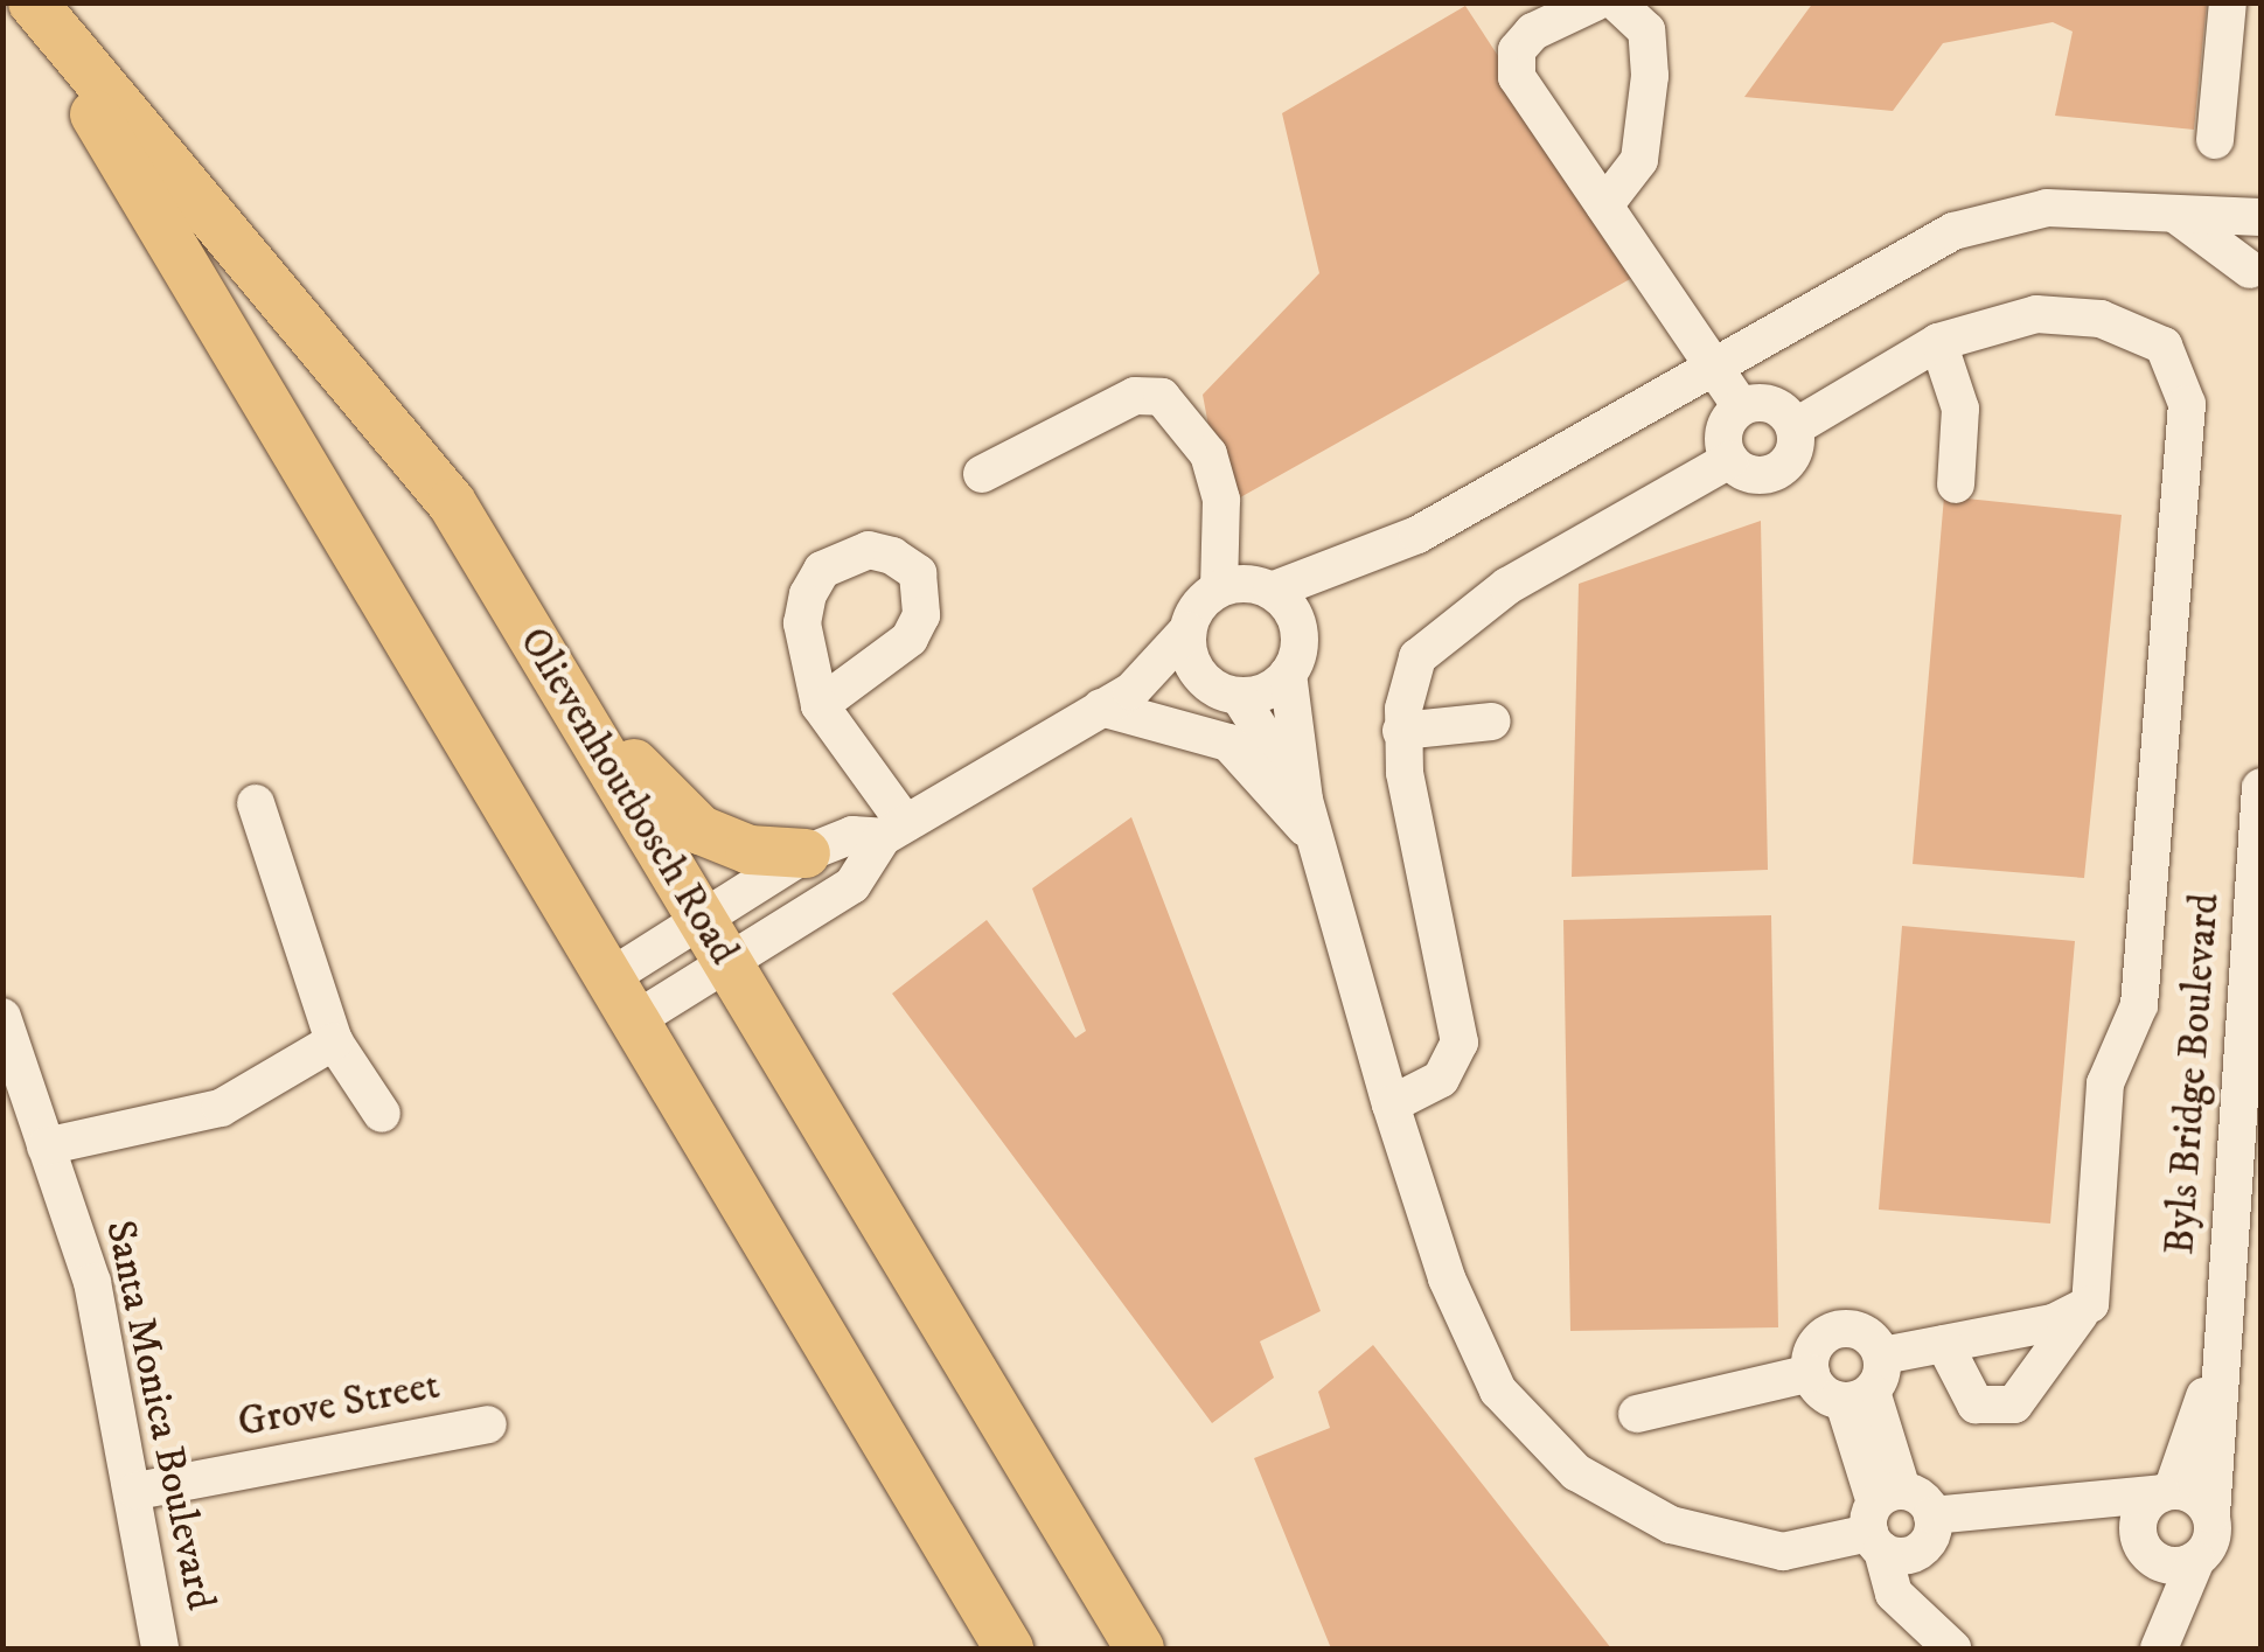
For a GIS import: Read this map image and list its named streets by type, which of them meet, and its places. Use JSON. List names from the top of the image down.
{
  "streets": {
    "main road": ["Olievenhoutbosch Road"],
    "street": ["Byls Bridge Boulevard", "Grove Street", "Santa Monica Boulevard"]
  },
  "crossings": [
    ["Grove Street", "Santa Monica Boulevard"]
  ]
}
